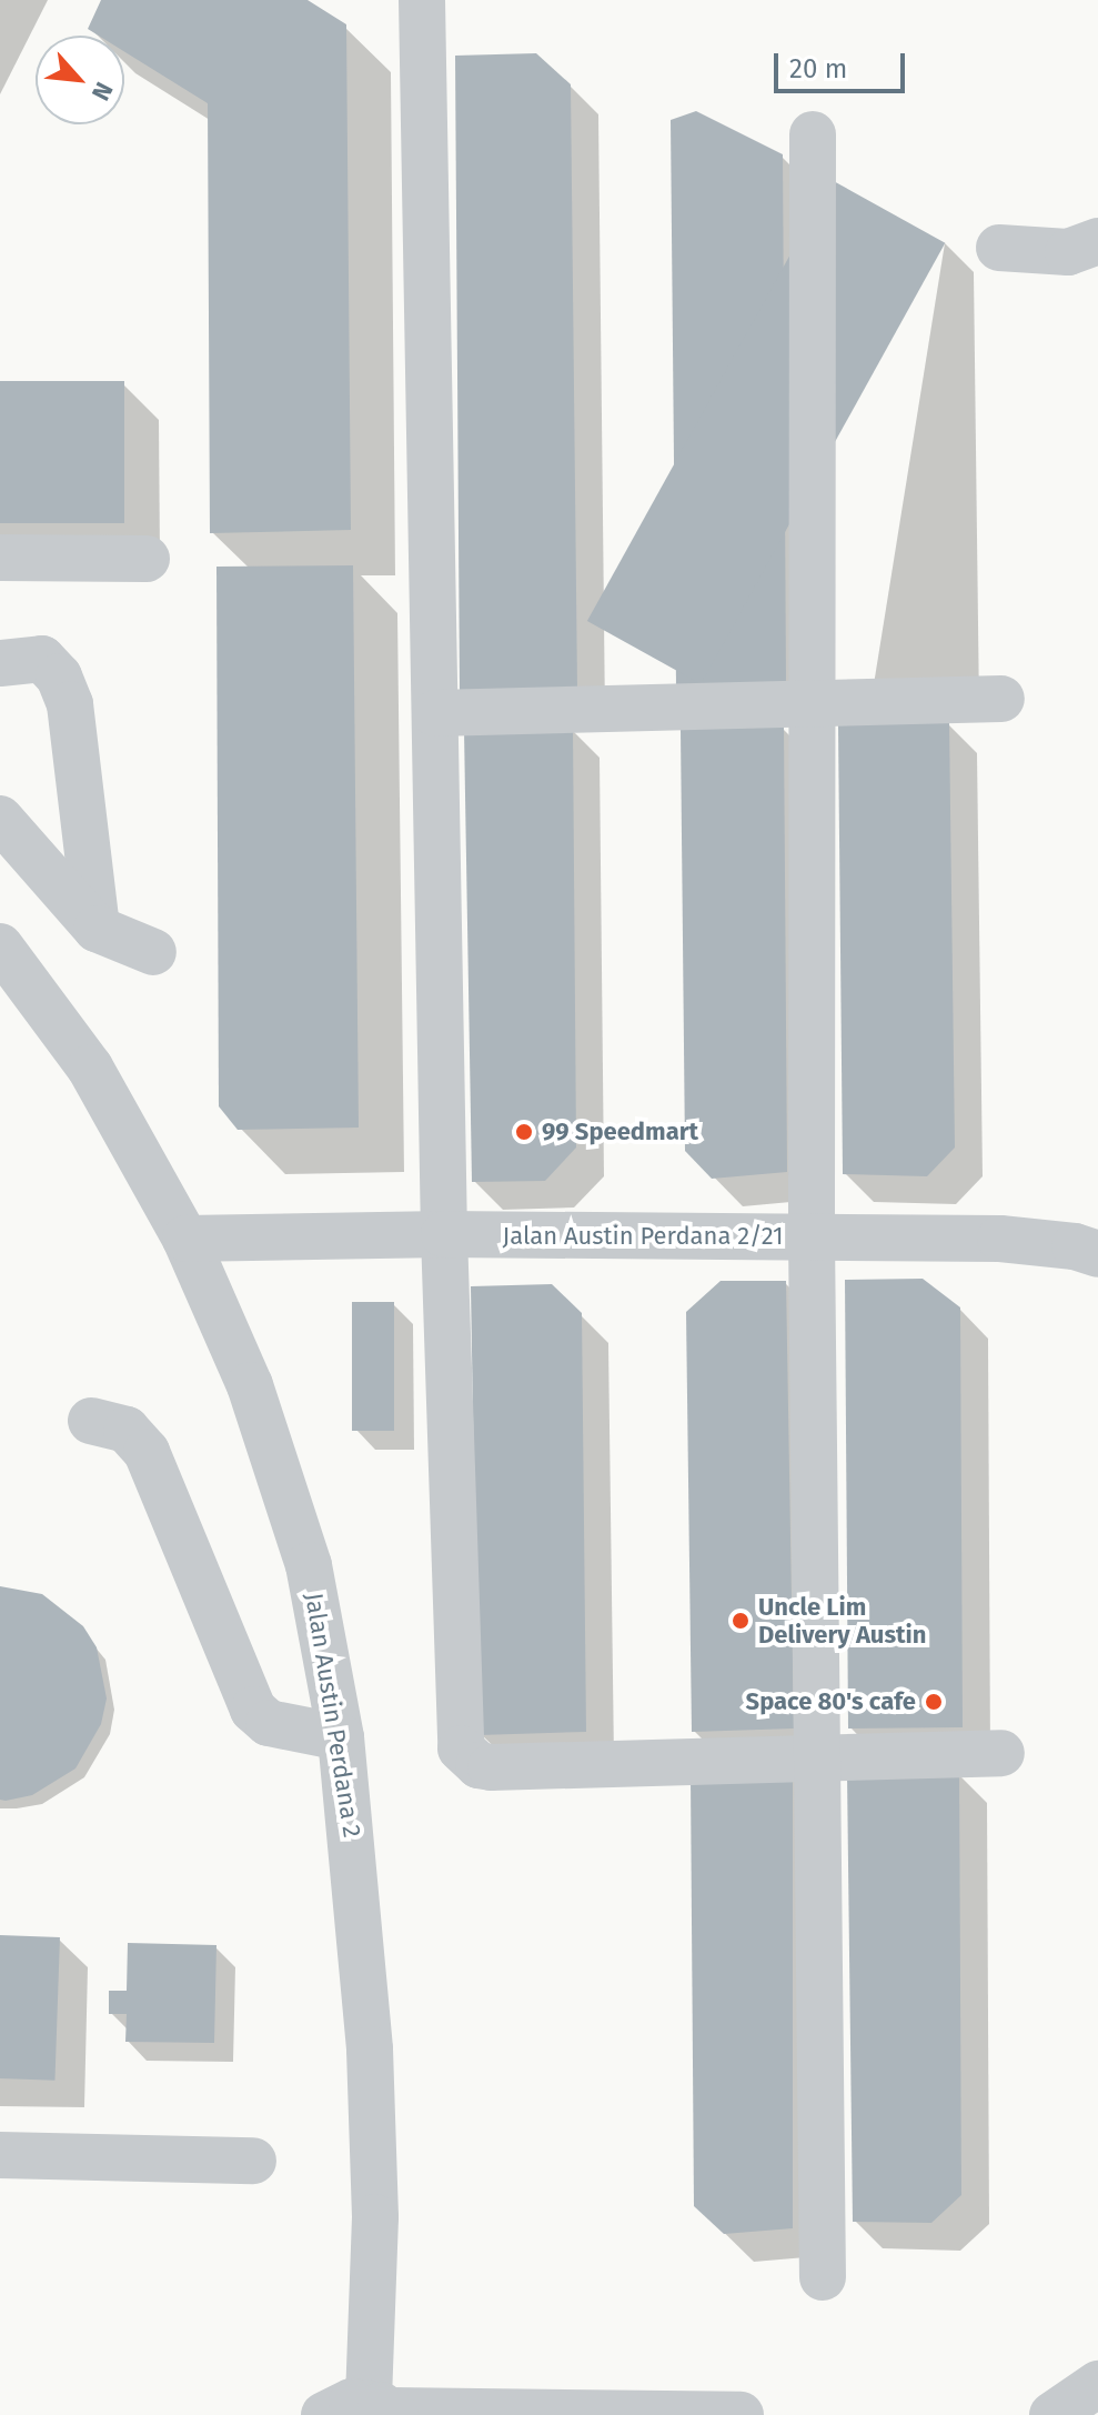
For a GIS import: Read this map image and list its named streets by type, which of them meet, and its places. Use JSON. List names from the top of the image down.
{
  "streets": {
    "street": ["Jalan Austin Perdana 2/21", "Jalan Austin Perdana 2"]
  },
  "crossings": [
    ["Jalan Austin Perdana 2/21", "Jalan Austin Perdana 2"]
  ],
  "places": ["99 Speedmart", "Uncle Lim Delivery Austin", "Space 80's cafe"],
  "scale_bar": "20 m",
  "north": "bottom right"
}
